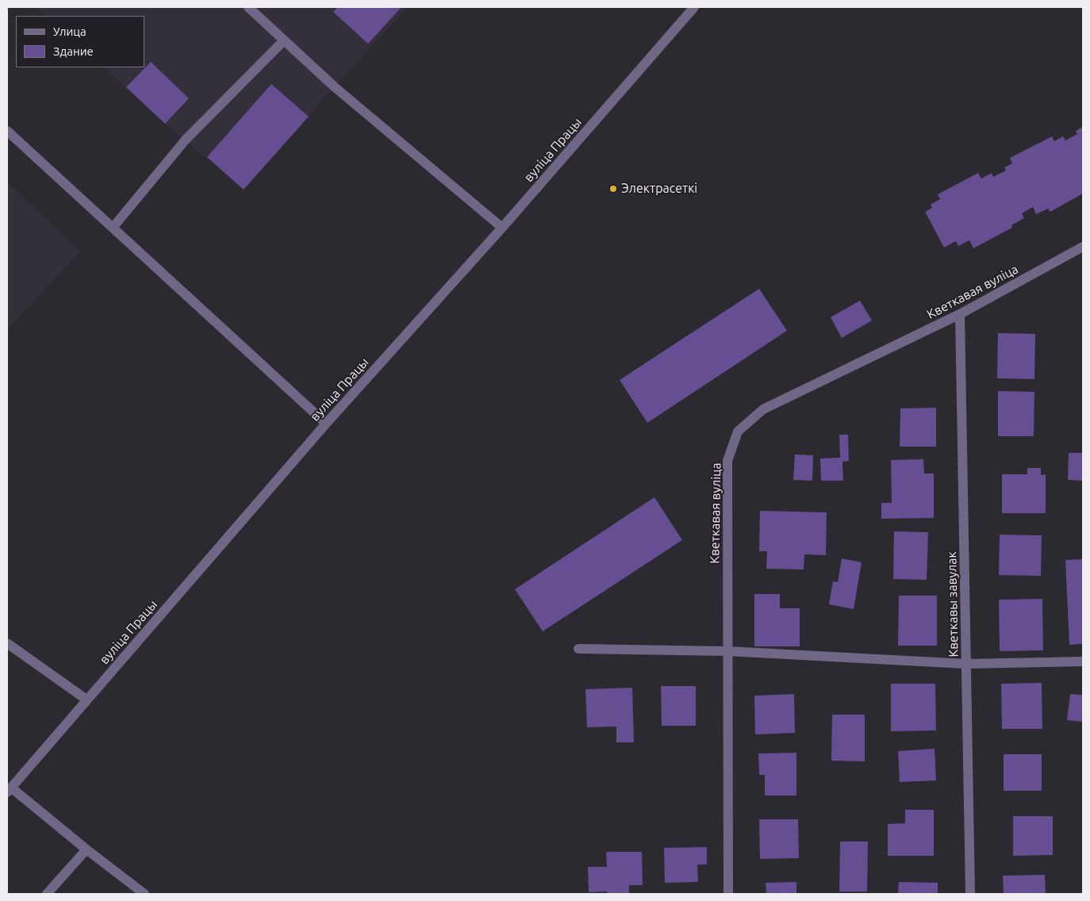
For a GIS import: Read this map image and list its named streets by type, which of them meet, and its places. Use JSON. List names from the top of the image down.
{
  "streets": {
    "street": ["вуліца Працы", "Кветкавая вуліца", "Кветкавы завулак"]
  },
  "crossings": [
    ["Кветкавая вуліца", "Кветкавы завулак"]
  ],
  "places": ["Электрасеткі"],
  "legend": ["Улица", "Здание"]
}
